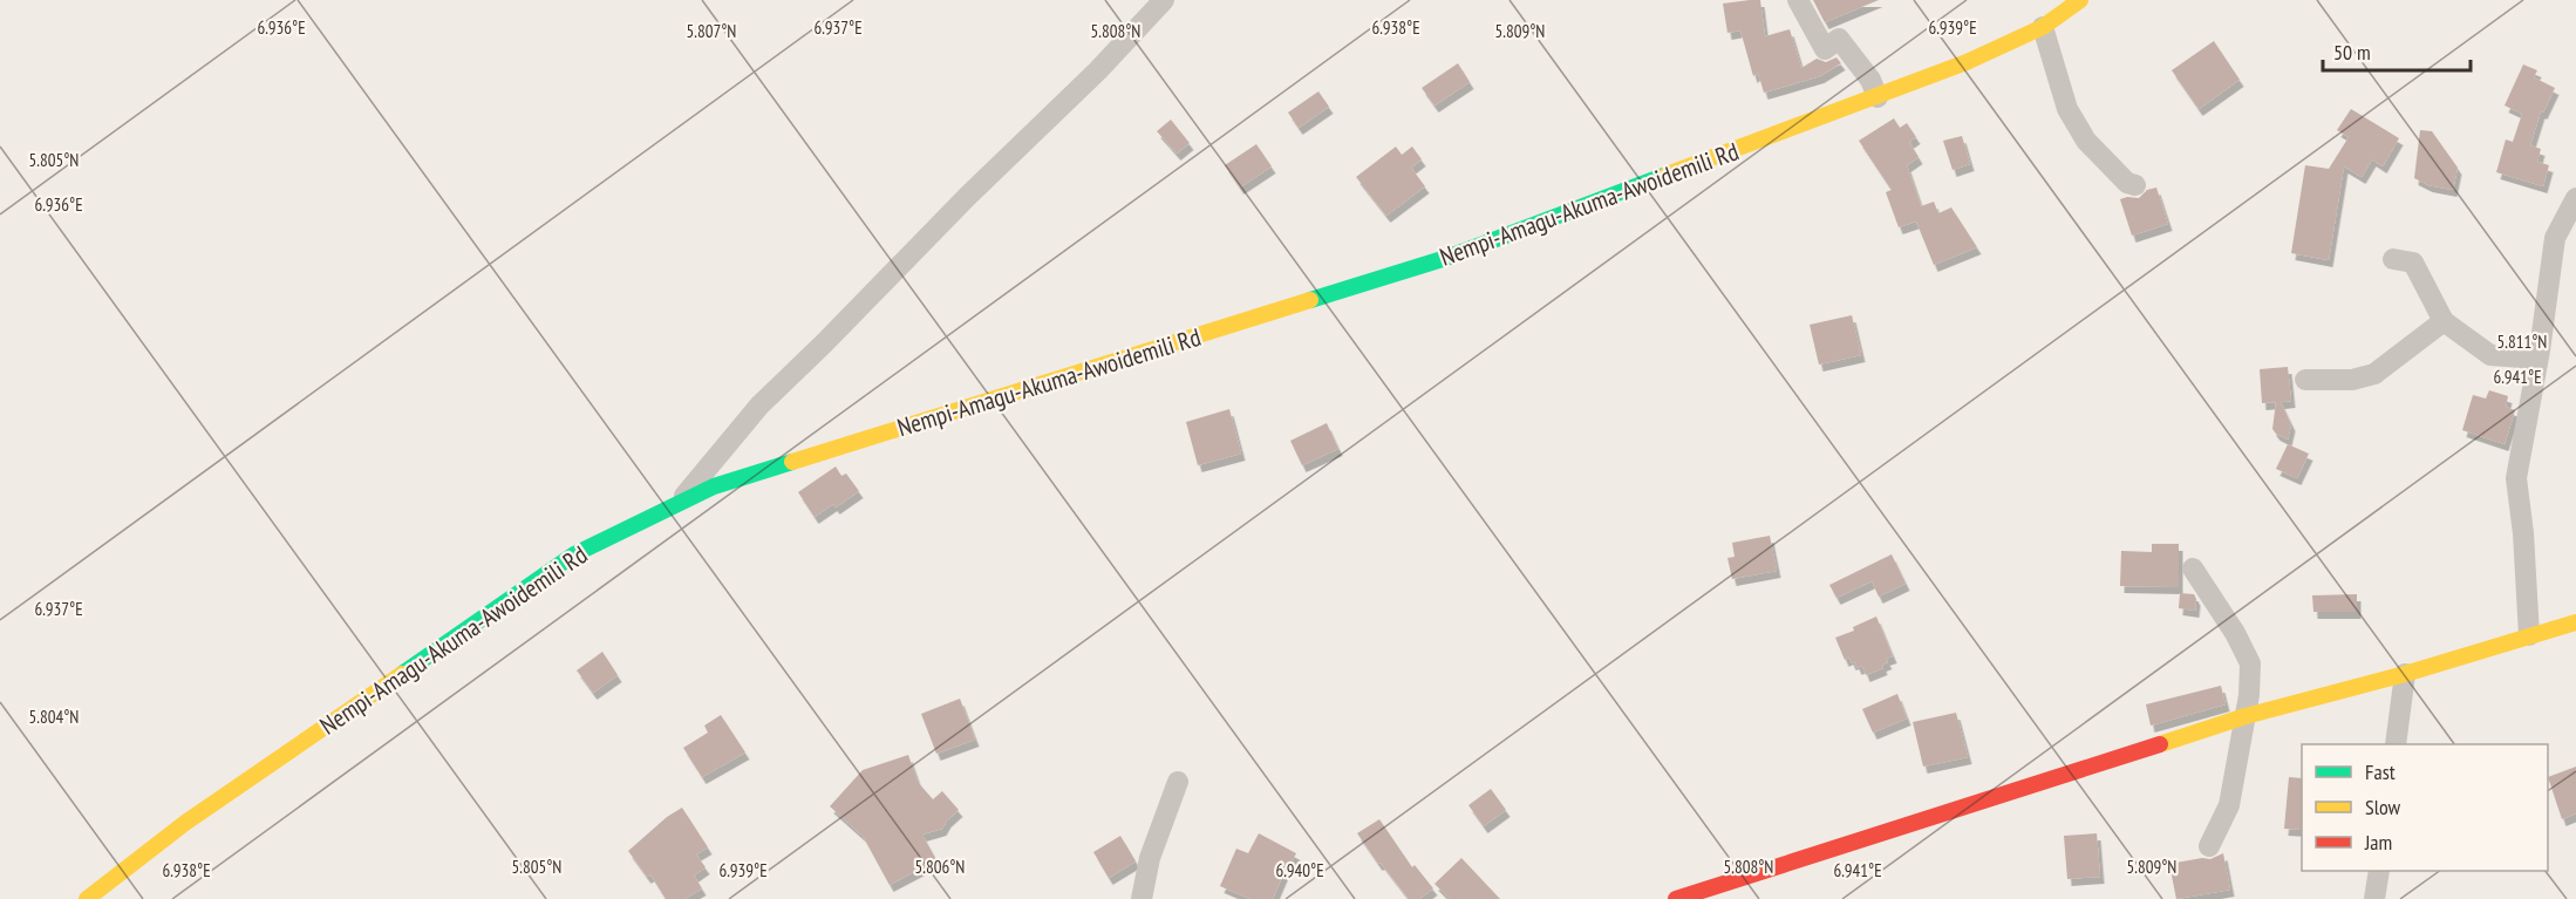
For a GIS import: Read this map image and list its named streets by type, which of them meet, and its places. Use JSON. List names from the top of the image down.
{
  "streets": {
    "street": ["Nempi-Amagu-Akuma-Awoidemili Rd"]
  },
  "legend": ["Fast", "Slow", "Jam"],
  "scale_bar": "50 m",
  "coordinates": [
    "6.936°E",
    "6.937°E",
    "6.938°E",
    "6.939°E",
    "5.807°N",
    "5.808°N",
    "5.809°N",
    "5.805°N",
    "5.811°N",
    "6.941°E",
    "5.804°N",
    "5.806°N",
    "6.940°E"
  ]
}
